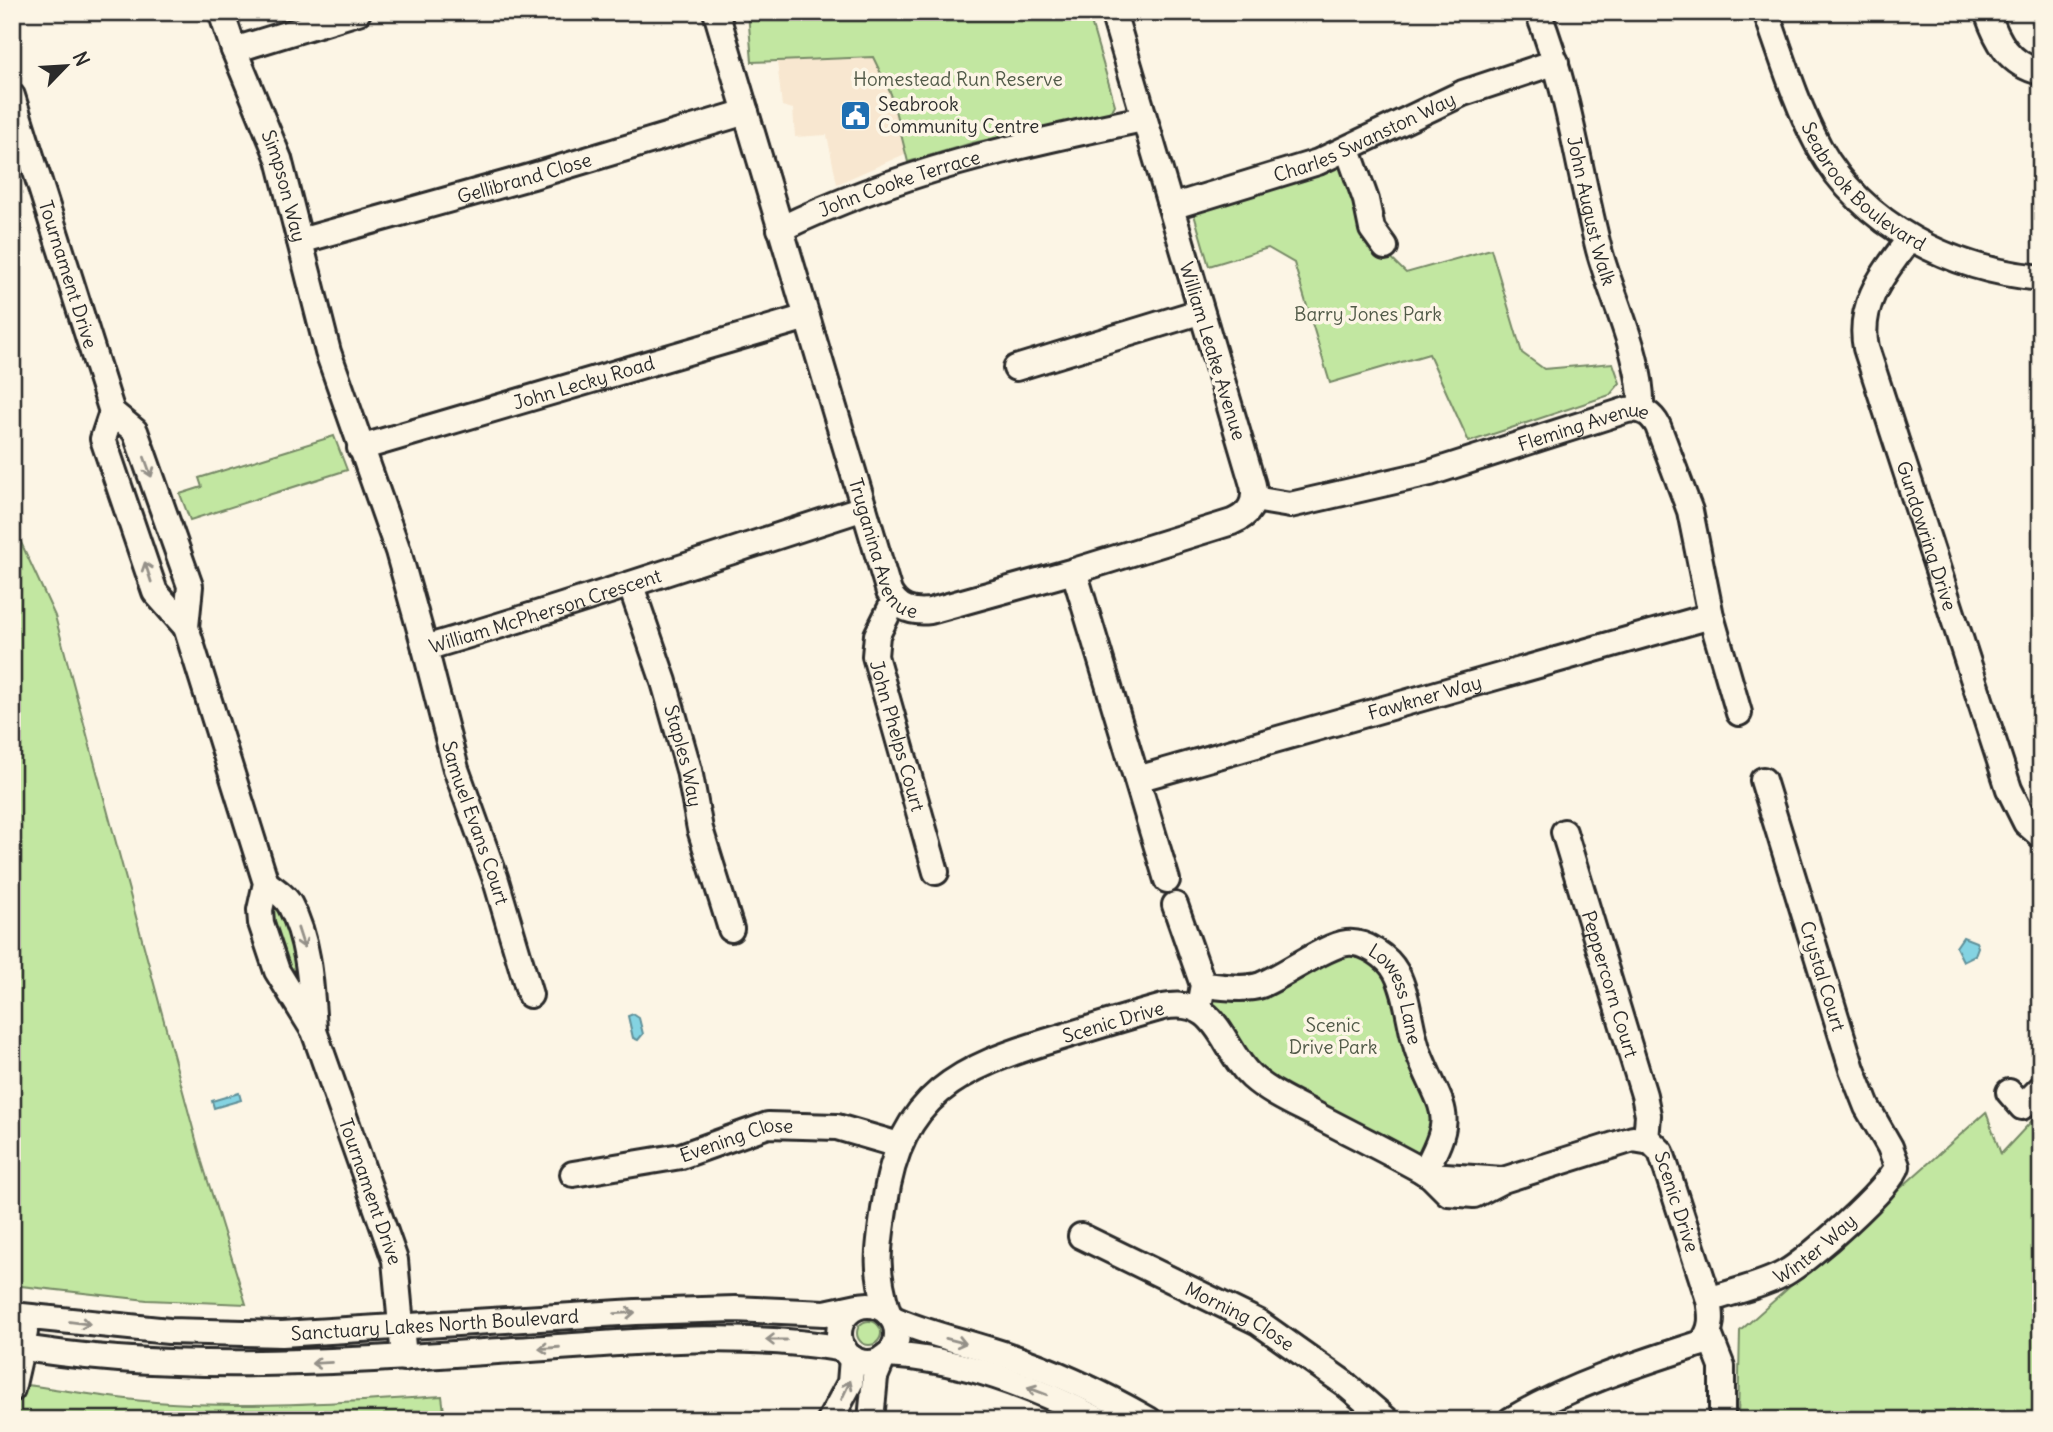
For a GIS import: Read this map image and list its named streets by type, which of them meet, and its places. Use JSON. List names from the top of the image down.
{
  "streets": {
    "street": [
      "Charles Swanston Way",
      "Gellibrand Close",
      "Seabrook Boulevard",
      "John Cooke Terrace",
      "Simpson Way",
      "John August Walk",
      "Tournament Drive",
      "William Leake Avenue",
      "John Lecky Road",
      "Fleming Avenue",
      "Gundowring Drive",
      "Truganina Avenue",
      "William McPherson Crescent",
      "Fawkner Way",
      "John Phelps Court",
      "Staples Way",
      "Samuel Evans Court",
      "Crystal Court",
      "Peppercorn Court",
      "Lowess Lane",
      "Scenic Drive",
      "Evening Close",
      "Winter Way",
      "Morning Close",
      "Sanctuary Lakes North Boulevard"
    ]
  },
  "crossings": [
    ["Charles Swanston Way", "John August Walk"],
    ["Charles Swanston Way", "William Leake Avenue"],
    ["Gellibrand Close", "Simpson Way"],
    ["Gellibrand Close", "Truganina Avenue"],
    ["Seabrook Boulevard", "Gundowring Drive"],
    ["John Cooke Terrace", "William Leake Avenue"],
    ["John Cooke Terrace", "Truganina Avenue"],
    ["Simpson Way", "John Lecky Road"],
    ["Simpson Way", "William McPherson Crescent"],
    ["John August Walk", "Fleming Avenue"],
    ["Tournament Drive", "Sanctuary Lakes North Boulevard"],
    ["William Leake Avenue", "Fleming Avenue"],
    ["John Lecky Road", "Truganina Avenue"],
    ["John Lecky Road", "William McPherson Crescent"],
    ["Fleming Avenue", "Fawkner Way"],
    ["Truganina Avenue", "William McPherson Crescent"],
    ["Truganina Avenue", "John Phelps Court"],
    ["William McPherson Crescent", "Staples Way"],
    ["William McPherson Crescent", "Samuel Evans Court"],
    ["Crystal Court", "Winter Way"],
    ["Peppercorn Court", "Scenic Drive"],
    ["Lowess Lane", "Scenic Drive"],
    ["Scenic Drive", "Evening Close"],
    ["Scenic Drive", "Winter Way"],
    ["Scenic Drive", "Sanctuary Lakes North Boulevard"]
  ],
  "parks": ["Homestead Run Reserve", "Barry Jones Park", "Scenic Drive Park"],
  "places": {
    "public building": ["Seabrook Community Centre"]
  },
  "north": "top right"
}
